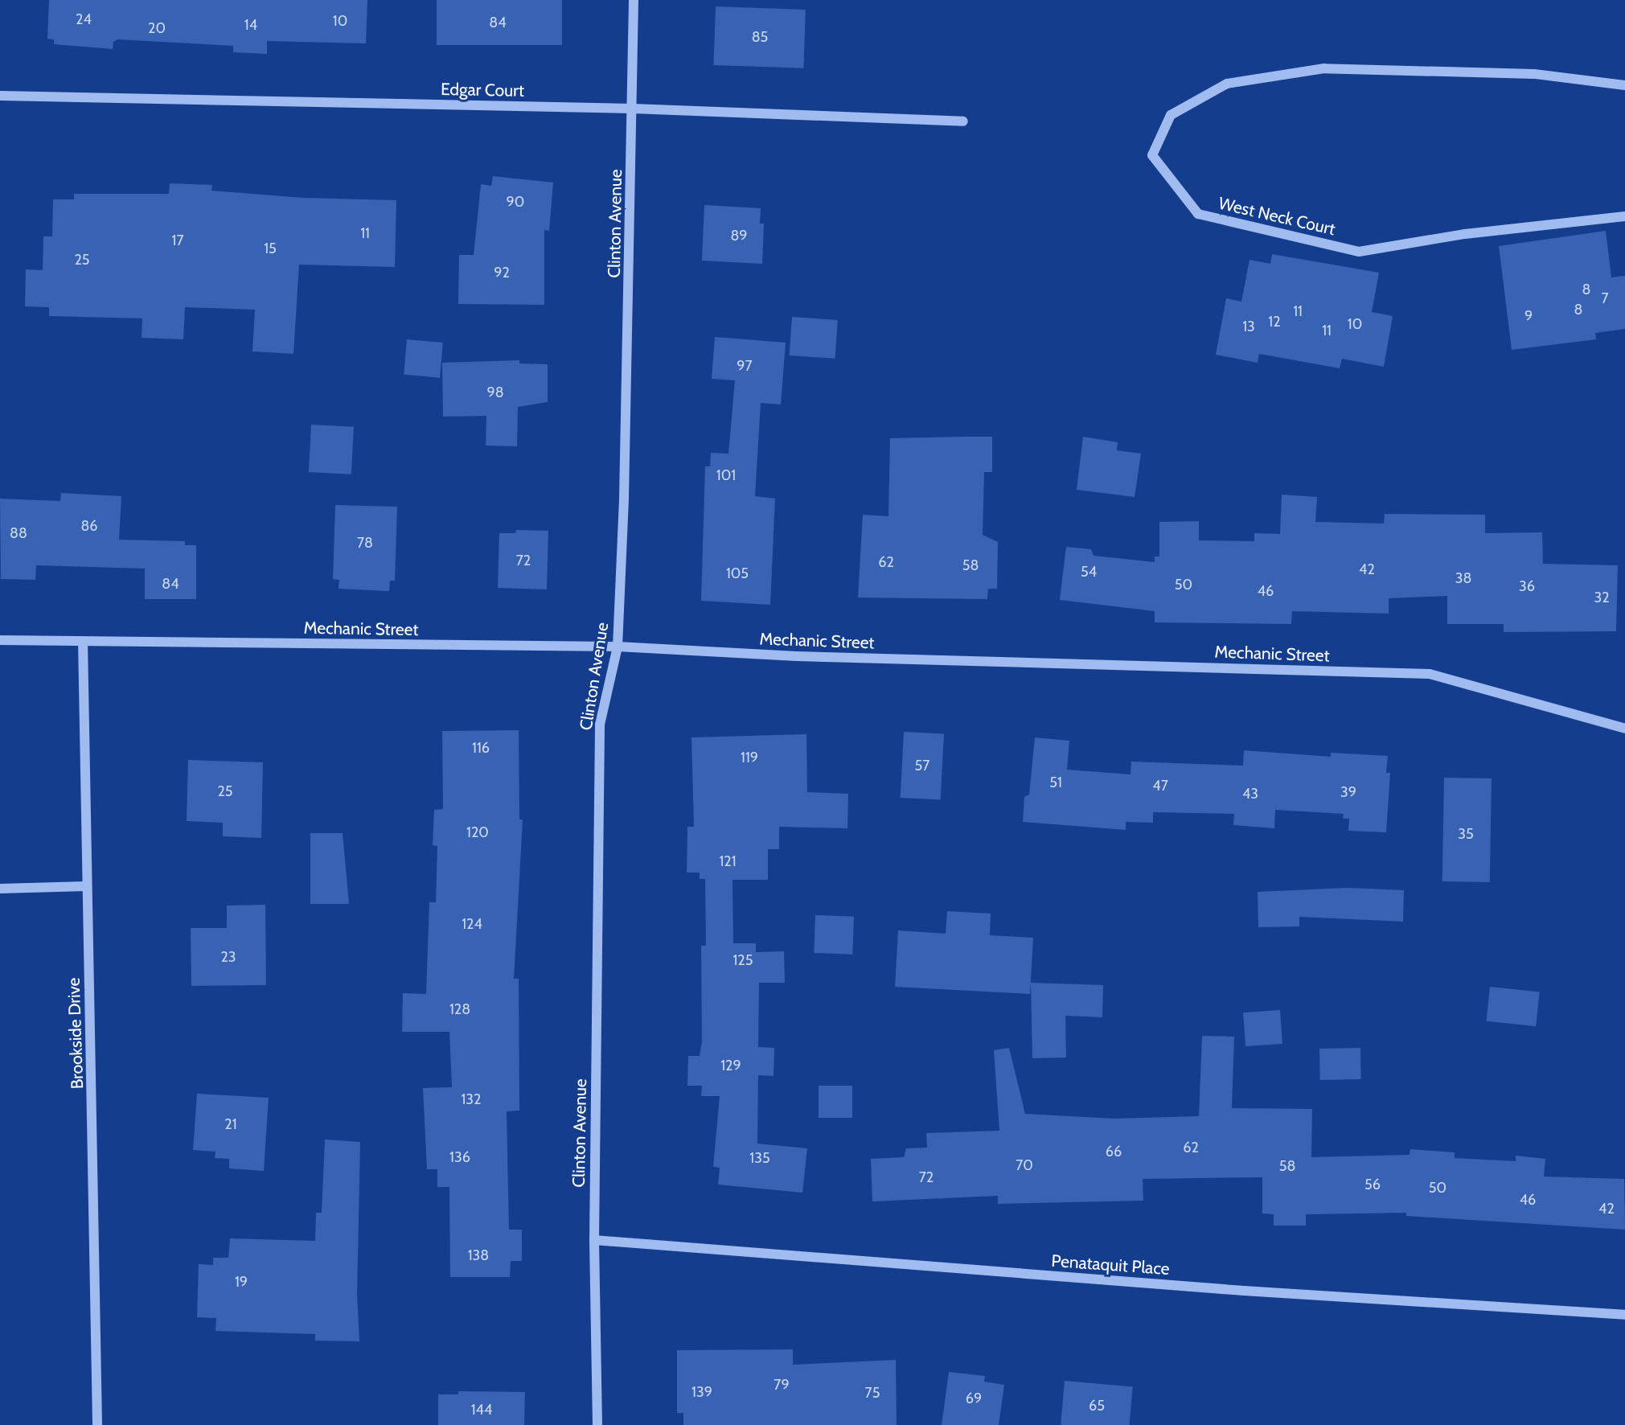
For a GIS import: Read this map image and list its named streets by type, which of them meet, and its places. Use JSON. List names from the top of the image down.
{
  "streets": {
    "street": [
      "Edgar Court",
      "West Neck Court",
      "Clinton Avenue",
      "Mechanic Street",
      "Brookside Drive",
      "Penataquit Place"
    ]
  },
  "crossings": [
    ["Edgar Court", "Clinton Avenue"],
    ["Clinton Avenue", "Mechanic Street"],
    ["Clinton Avenue", "Penataquit Place"],
    ["Mechanic Street", "Brookside Drive"]
  ],
  "house_numbers": [
    "24",
    "10",
    "84",
    "14",
    "20",
    "85",
    "90",
    "11",
    "89",
    "17",
    "15",
    "25",
    "92",
    "8",
    "7",
    "8",
    "11",
    "9",
    "12",
    "10",
    "13",
    "11",
    "97",
    "98",
    "101",
    "86",
    "88",
    "78",
    "72",
    "62",
    "58",
    "42",
    "54",
    "105",
    "38",
    "84",
    "50",
    "36",
    "46",
    "32",
    "116",
    "119",
    "57",
    "51",
    "47",
    "25",
    "39",
    "43",
    "120",
    "35",
    "121",
    "124",
    "23",
    "125",
    "128",
    "129",
    "132",
    "21",
    "62",
    "66",
    "136",
    "135",
    "70",
    "58",
    "72",
    "56",
    "50",
    "46",
    "42",
    "138",
    "19",
    "79",
    "139",
    "75",
    "69",
    "65",
    "144"
  ]
}
